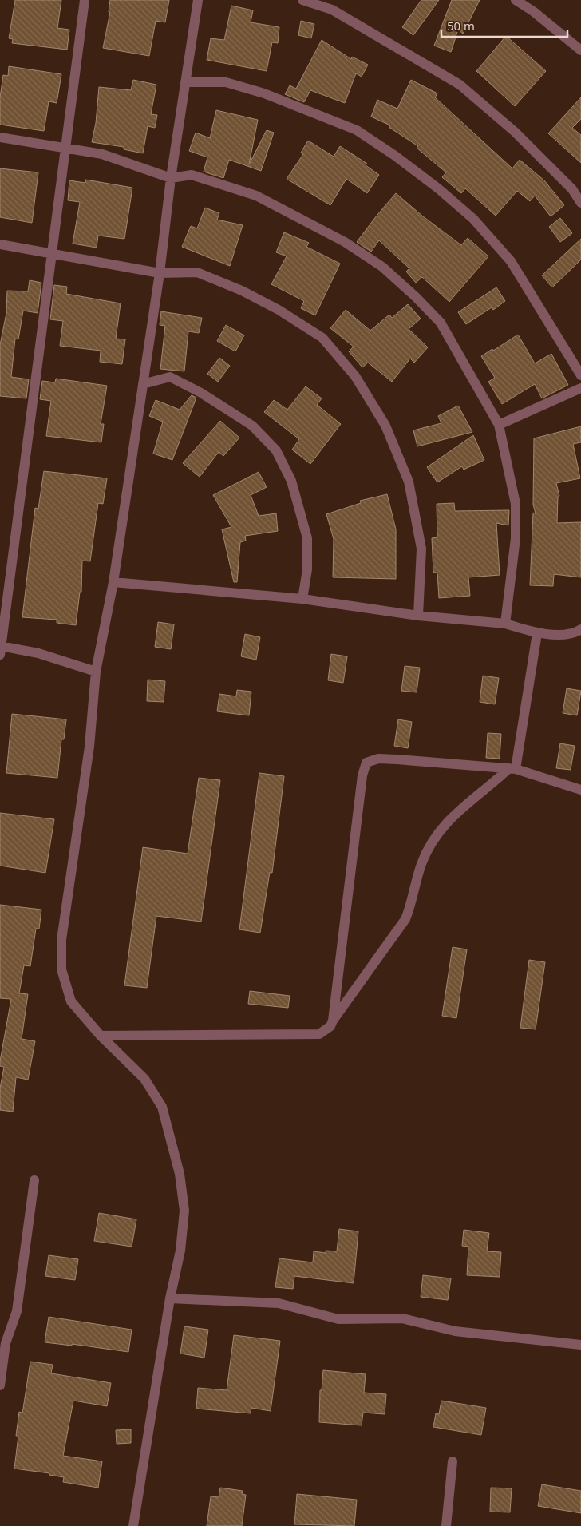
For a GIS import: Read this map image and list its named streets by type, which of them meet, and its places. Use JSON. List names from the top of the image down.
{
  "scale_bar": "50 m"
}
